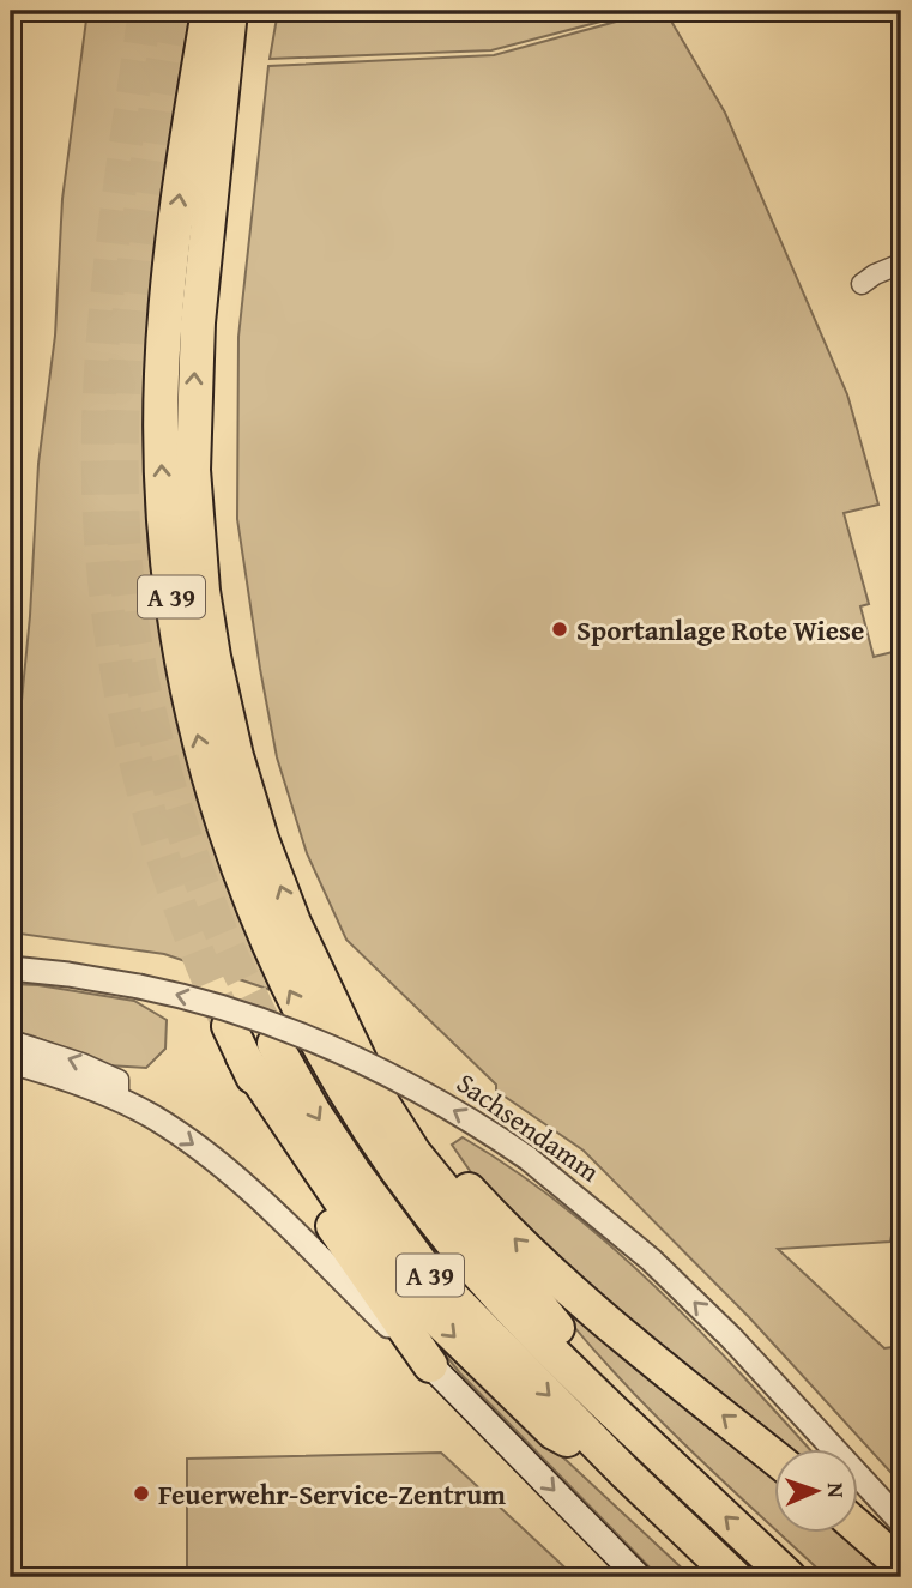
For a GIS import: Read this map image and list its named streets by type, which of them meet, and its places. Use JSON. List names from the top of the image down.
{
  "streets": {
    "highway": ["A 39"],
    "street": ["Sachsendamm"]
  },
  "places": ["Sportanlage Rote Wiese", "Feuerwehr-Service-Zentrum"],
  "north": "right"
}
